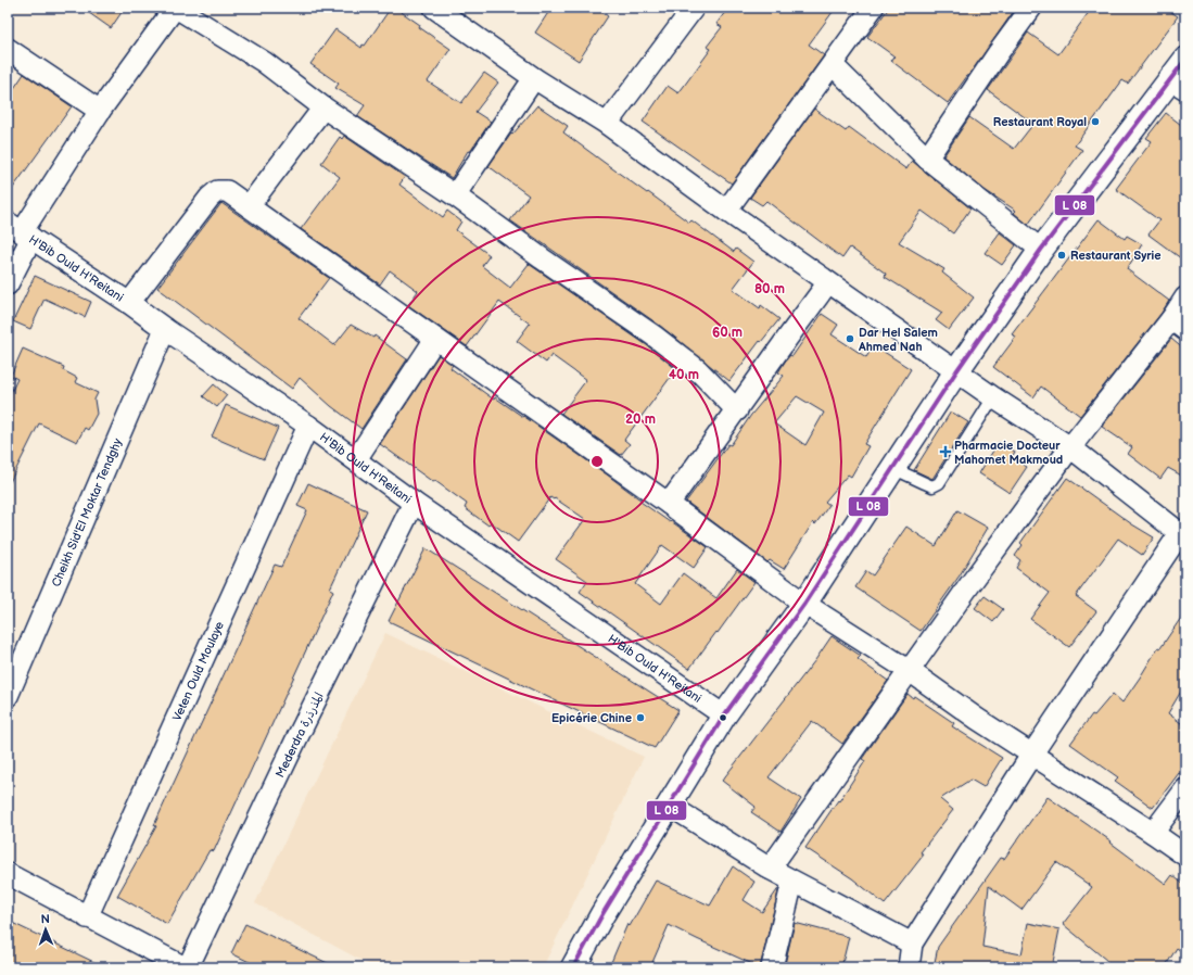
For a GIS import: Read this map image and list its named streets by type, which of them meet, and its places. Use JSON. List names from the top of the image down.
{
  "streets": {
    "street": [
      "H'Bib Ould H'Reitani",
      "Cheikh Sid'El Moktar Tendghy",
      "Veten Ould Moulaye",
      "Mederdra المذرذرة"
    ]
  },
  "crossings": [
    ["H'Bib Ould H'Reitani", "Cheikh Sid'El Moktar Tendghy"],
    ["H'Bib Ould H'Reitani", "Veten Ould Moulaye"],
    ["H'Bib Ould H'Reitani", "Mederdra المذرذرة"]
  ],
  "places": {
    "other": [
      "Restaurant Royal",
      "Restaurant Syrie",
      "Dar Hel Salem Ahmed Nah",
      "Epicérie Chine"
    ],
    "health": ["Pharmacie Docteur Mahomet Makmoud"]
  },
  "north": "top",
  "rings": [
    "80 m",
    "60 m",
    "40 m",
    "20 m"
  ]
}
